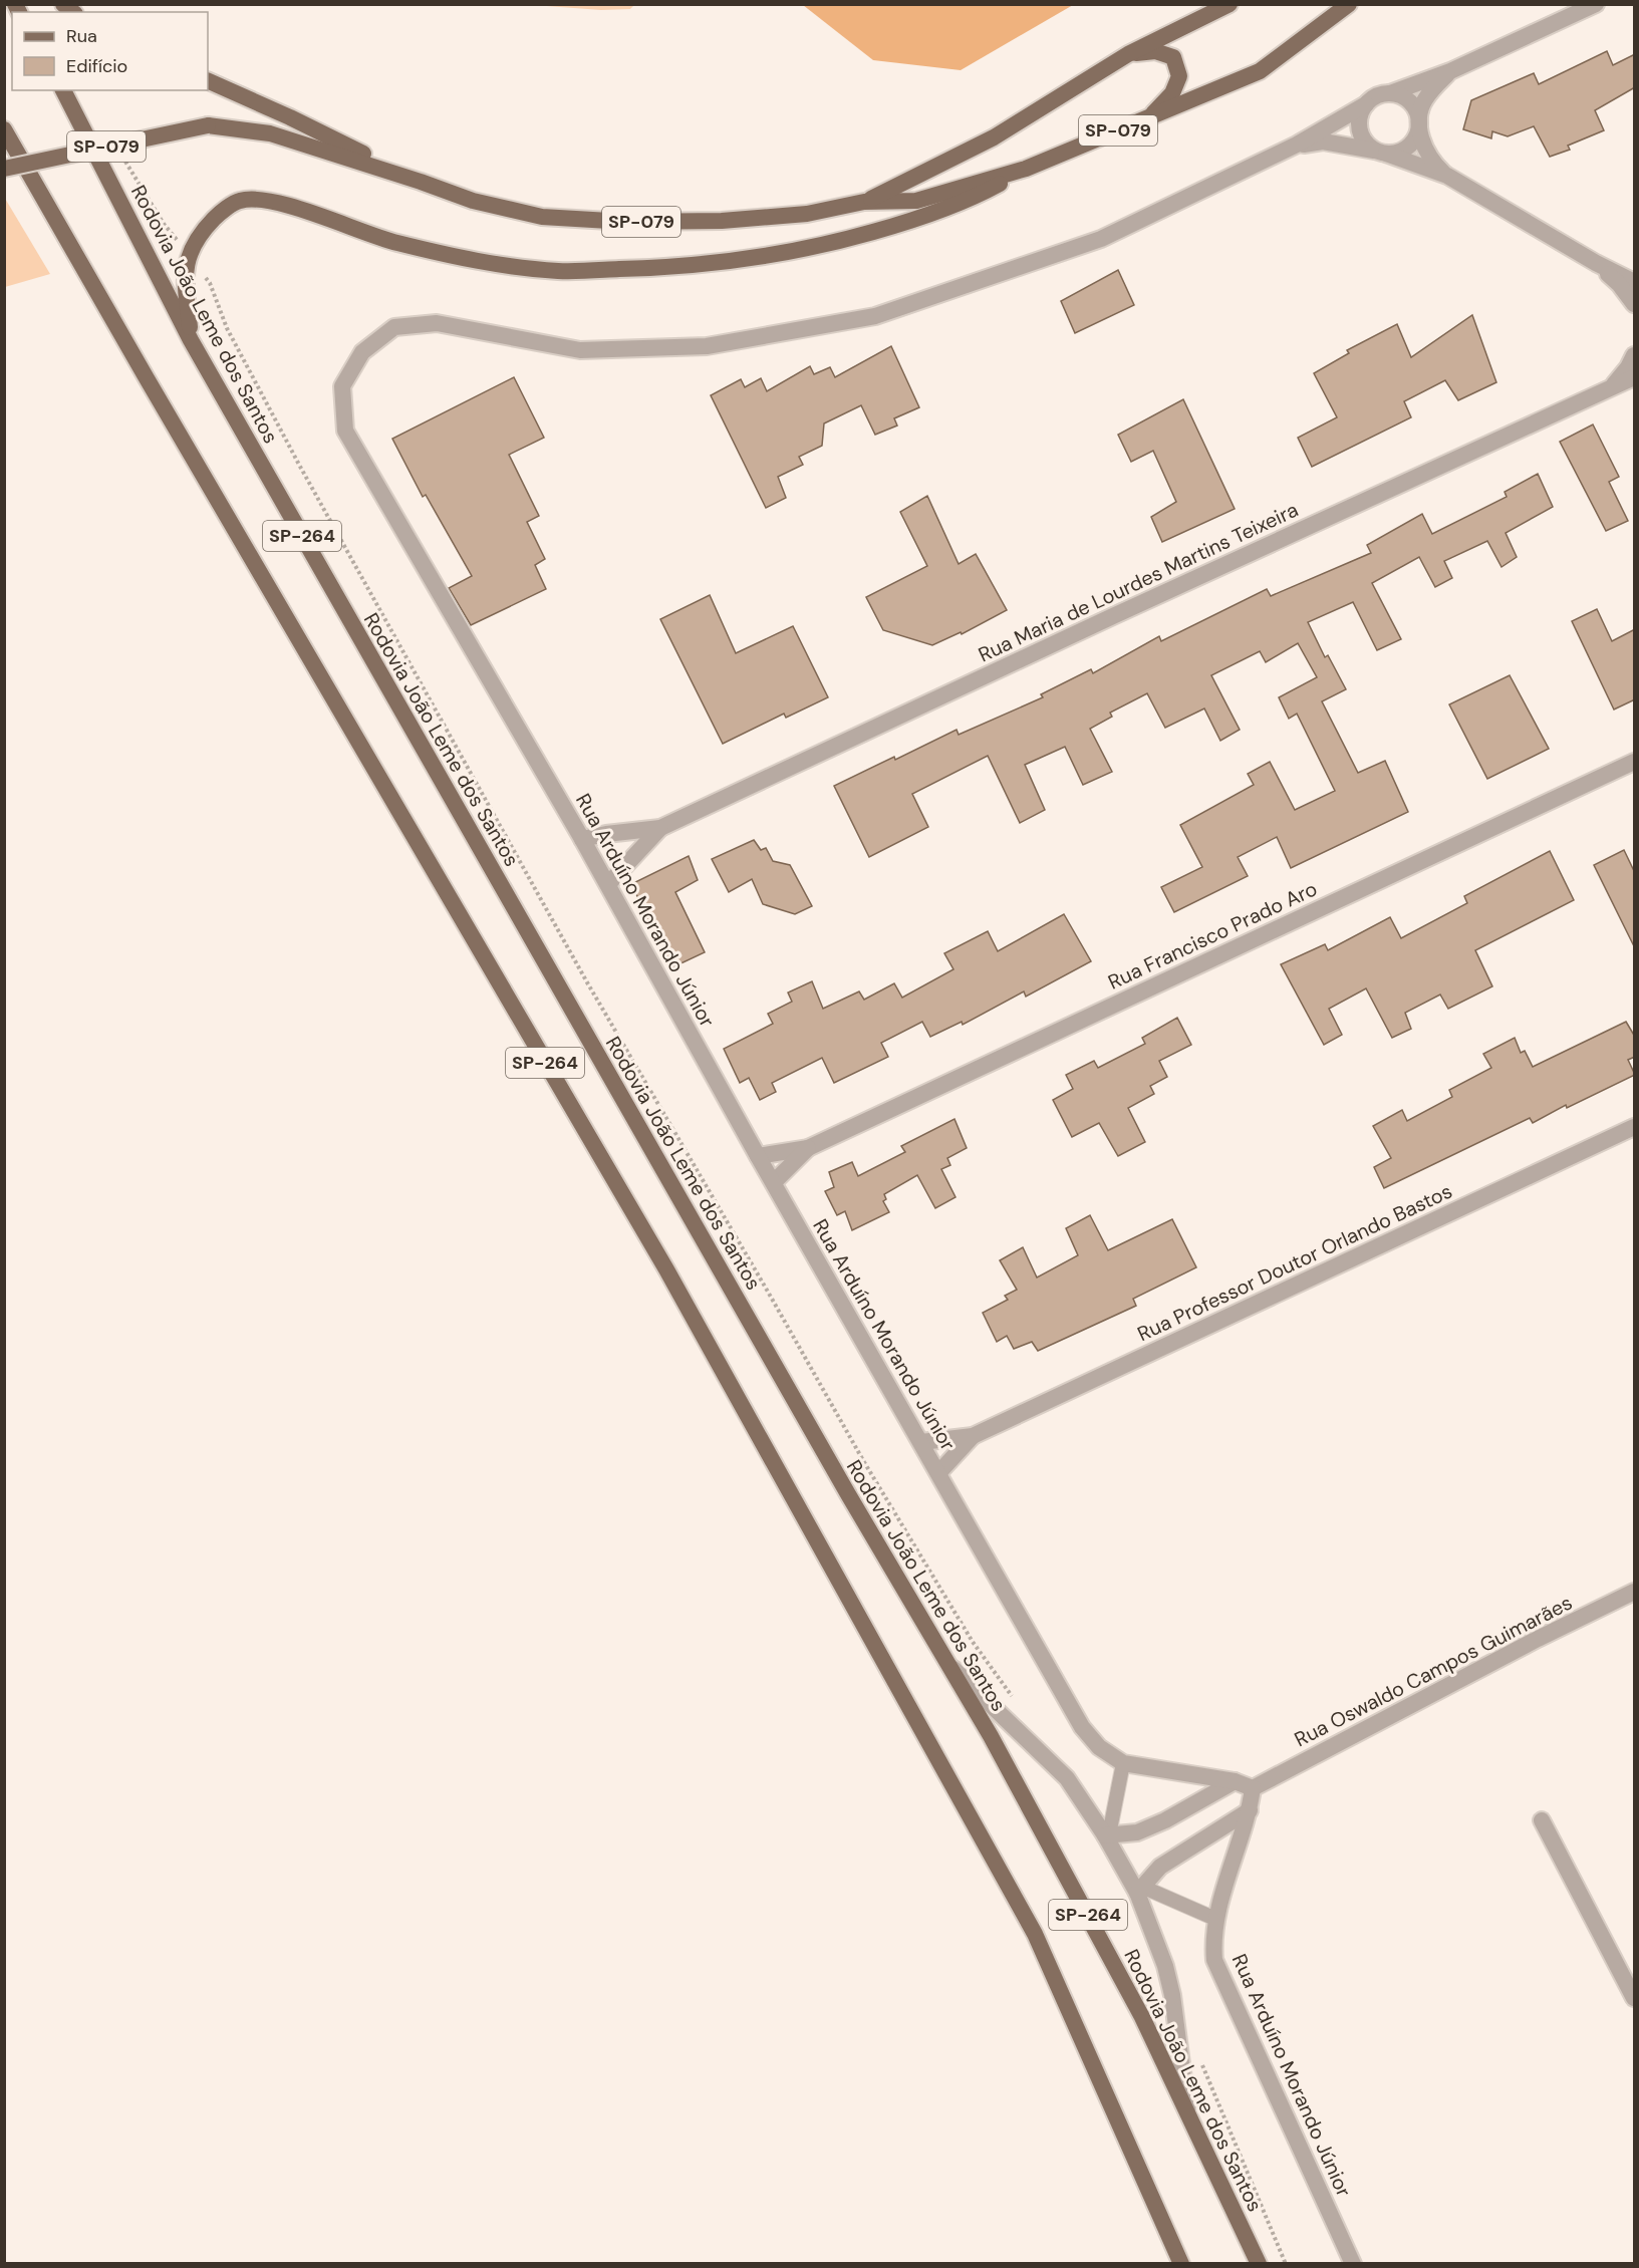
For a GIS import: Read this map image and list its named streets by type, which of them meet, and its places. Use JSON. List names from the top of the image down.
{
  "streets": {
    "main road": ["SP-079", "Rodovia João Leme dos Santos", "SP-264"],
    "street": [
      "Rua Maria de Lourdes Martins Teixeira",
      "Rua Arduíno Morando Júnior",
      "Rua Francisco Prado Aro",
      "Rua Professor Doutor Orlando Bastos",
      "Rua Oswaldo Campos Guimarães"
    ]
  },
  "crossings": [
    ["Rua Maria de Lourdes Martins Teixeira", "Rua Arduíno Morando Júnior"],
    ["Rua Arduíno Morando Júnior", "Rua Francisco Prado Aro"],
    ["Rua Arduíno Morando Júnior", "Rua Professor Doutor Orlando Bastos"],
    ["Rua Arduíno Morando Júnior", "Rua Oswaldo Campos Guimarães"]
  ],
  "legend": ["Rua", "Edifício"]
}
